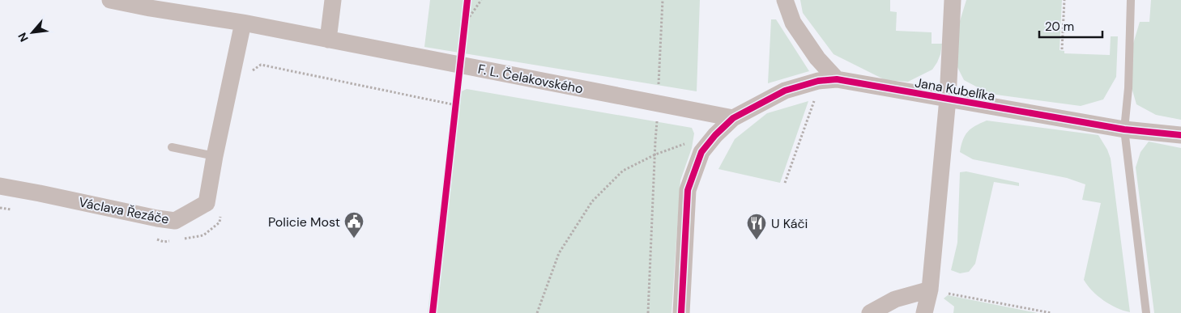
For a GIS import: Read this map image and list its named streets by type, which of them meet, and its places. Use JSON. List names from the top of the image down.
{
  "streets": {
    "street": ["F. L. Čelakovského", "Jana Kubelíka", "Václava Řezáče"]
  },
  "crossings": [
    ["F. L. Čelakovského", "Jana Kubelíka"],
    ["F. L. Čelakovského", "Václava Řezáče"]
  ],
  "places": {
    "public building": ["Policie Most"],
    "restaurant": ["U Káči"]
  },
  "scale_bar": "20 m",
  "north": "bottom left"
}
